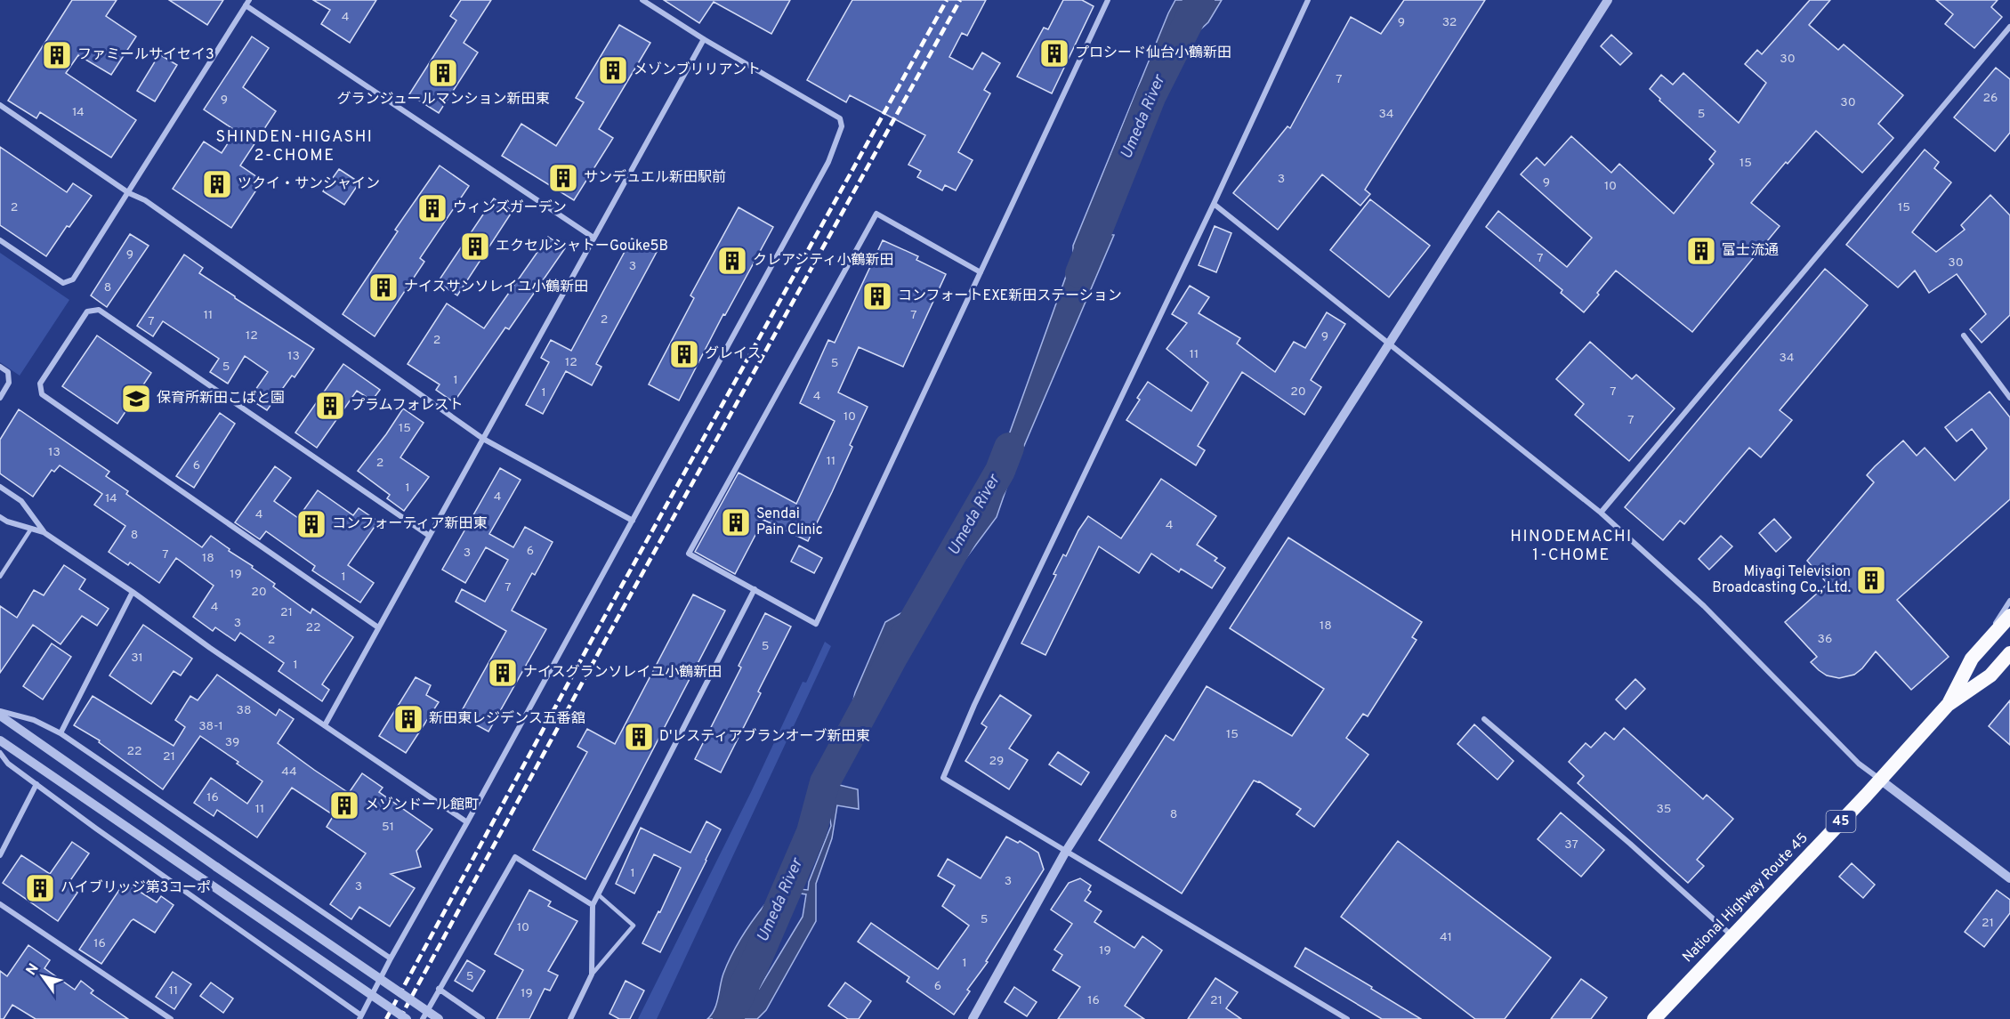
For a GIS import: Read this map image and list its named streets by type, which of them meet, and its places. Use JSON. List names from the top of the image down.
{
  "streets": {
    "highway": ["45", "National Highway Route 45"]
  },
  "districts": ["SHINDEN-HIGASHI 2-CHOME", "HINODEMACHI 1-CHOME"],
  "water": ["Umeda River"],
  "places": {
    "building": [
      "プロシード仙台小鶴新田",
      "ファミールサイセイ3",
      "メゾンブリリアント",
      "グランジュールマンション新田東",
      "サンデュエル新田駅前",
      "ツクイ・サンシャイン",
      "ウィンズガーデン",
      "エクセルシャトーGouke5B",
      "富士流通",
      "クレアシティ小鶴新田",
      "ナイスサンソレイユ小鶴新田",
      "コンフォートEXE新田ステーション",
      "グレイス",
      "プラムフォレスト",
      "Sendai Pain Clinic",
      "コンフォーティア新田東",
      "Miyagi Television Broadcasting Co., Ltd.",
      "ナイスグランソレイユ小鶴新田",
      "新田東レジデンス五番舘",
      "D'レスティアブランオーブ新田東",
      "メゾンドール館町",
      "ハイブリッジ第3コーポ"
    ],
    "school or university": ["保育所新田こばと園"]
  },
  "house_numbers": [
    "4",
    "9",
    "32",
    "30",
    "7",
    "26",
    "9",
    "30",
    "14",
    "34",
    "5",
    "15",
    "3",
    "9",
    "10",
    "2",
    "15",
    "9",
    "7",
    "30",
    "3",
    "8",
    "11",
    "7",
    "2",
    "7",
    "12",
    "9",
    "2",
    "11",
    "13",
    "34",
    "12",
    "5",
    "5",
    "1",
    "20",
    "7",
    "1",
    "4",
    "10",
    "7",
    "15",
    "13",
    "11",
    "2",
    "6",
    "1",
    "4",
    "14",
    "4",
    "4",
    "8",
    "6",
    "3",
    "7",
    "18",
    "19",
    "1",
    "7",
    "20",
    "4",
    "21",
    "3",
    "18",
    "22",
    "36",
    "2",
    "5",
    "31",
    "1",
    "38",
    "38-1",
    "15",
    "39",
    "22",
    "21",
    "29",
    "44",
    "16",
    "11",
    "35",
    "8",
    "51",
    "37",
    "1",
    "3",
    "3",
    "5",
    "21",
    "10",
    "41",
    "16",
    "19",
    "1",
    "5",
    "6",
    "11",
    "19",
    "16",
    "21"
  ],
  "north": "top left"
}
